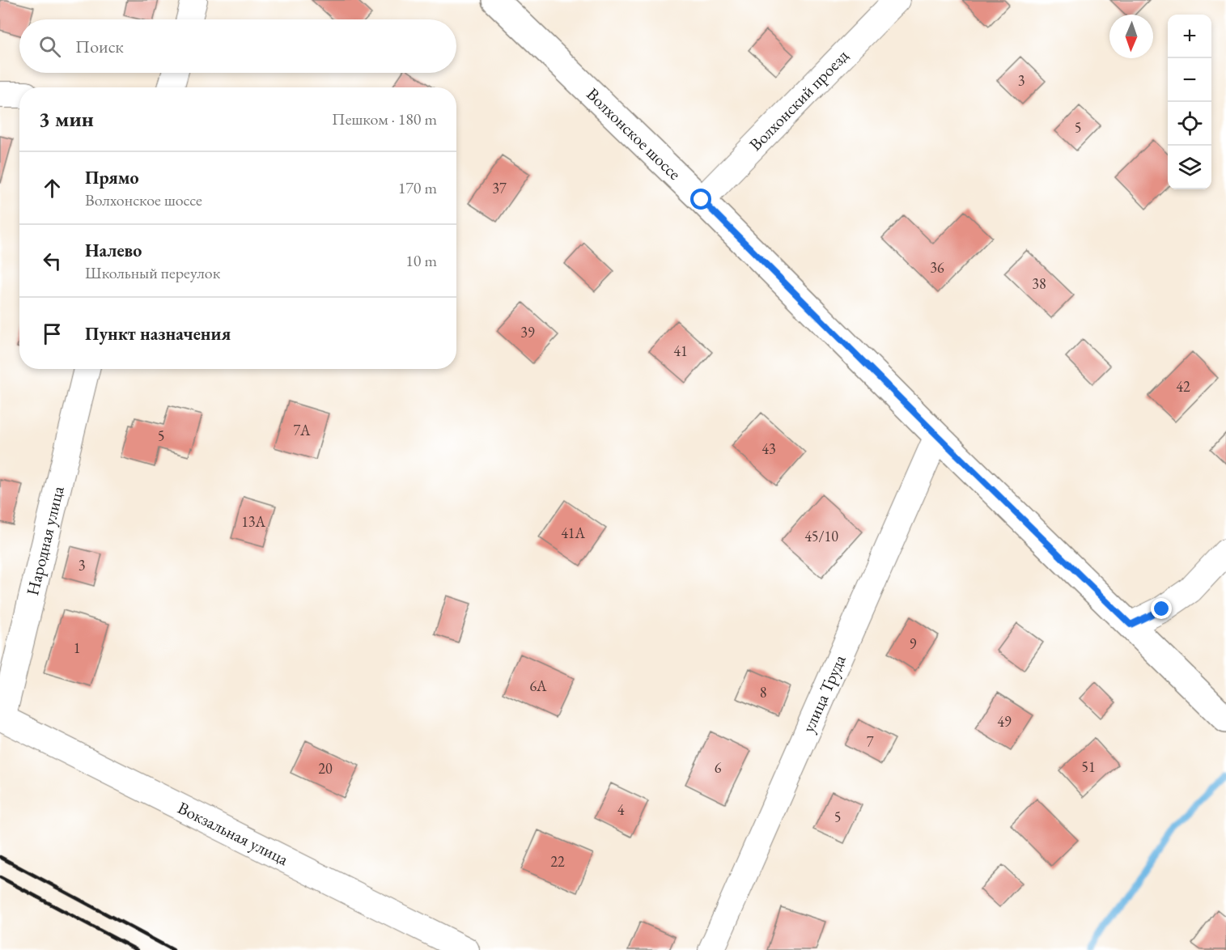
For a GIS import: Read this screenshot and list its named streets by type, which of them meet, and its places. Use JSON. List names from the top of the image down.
{
  "streets": {
    "street": [
      "Волхонский проезд",
      "Волхонское шоссе",
      "Народная улица",
      "улица Труда",
      "Вокзальная улица"
    ]
  },
  "crossings": [
    ["Волхонский проезд", "Волхонское шоссе"],
    ["Волхонское шоссе", "улица Труда"],
    ["Народная улица", "Вокзальная улица"]
  ],
  "house_numbers": [
    "3",
    "5",
    "37",
    "36",
    "38",
    "39",
    "41",
    "42",
    "7А",
    "5",
    "43",
    "13А",
    "41А",
    "45/10",
    "3",
    "9",
    "1",
    "6А",
    "8",
    "49",
    "7",
    "51",
    "6",
    "20",
    "4",
    "5",
    "22"
  ],
  "north": "bottom",
  "page": {
    "map_buttons": ["+", "−"],
    "search": "Поиск",
    "heading": ["3 мин", "Пешком · 180 m"],
    "list": [
      ["Прямо", "Волхонское шоссе", "170 m"],
      ["Налево", "Школьный переулок", "10 m"],
      "Пункт назначения"
    ]
  }
}
